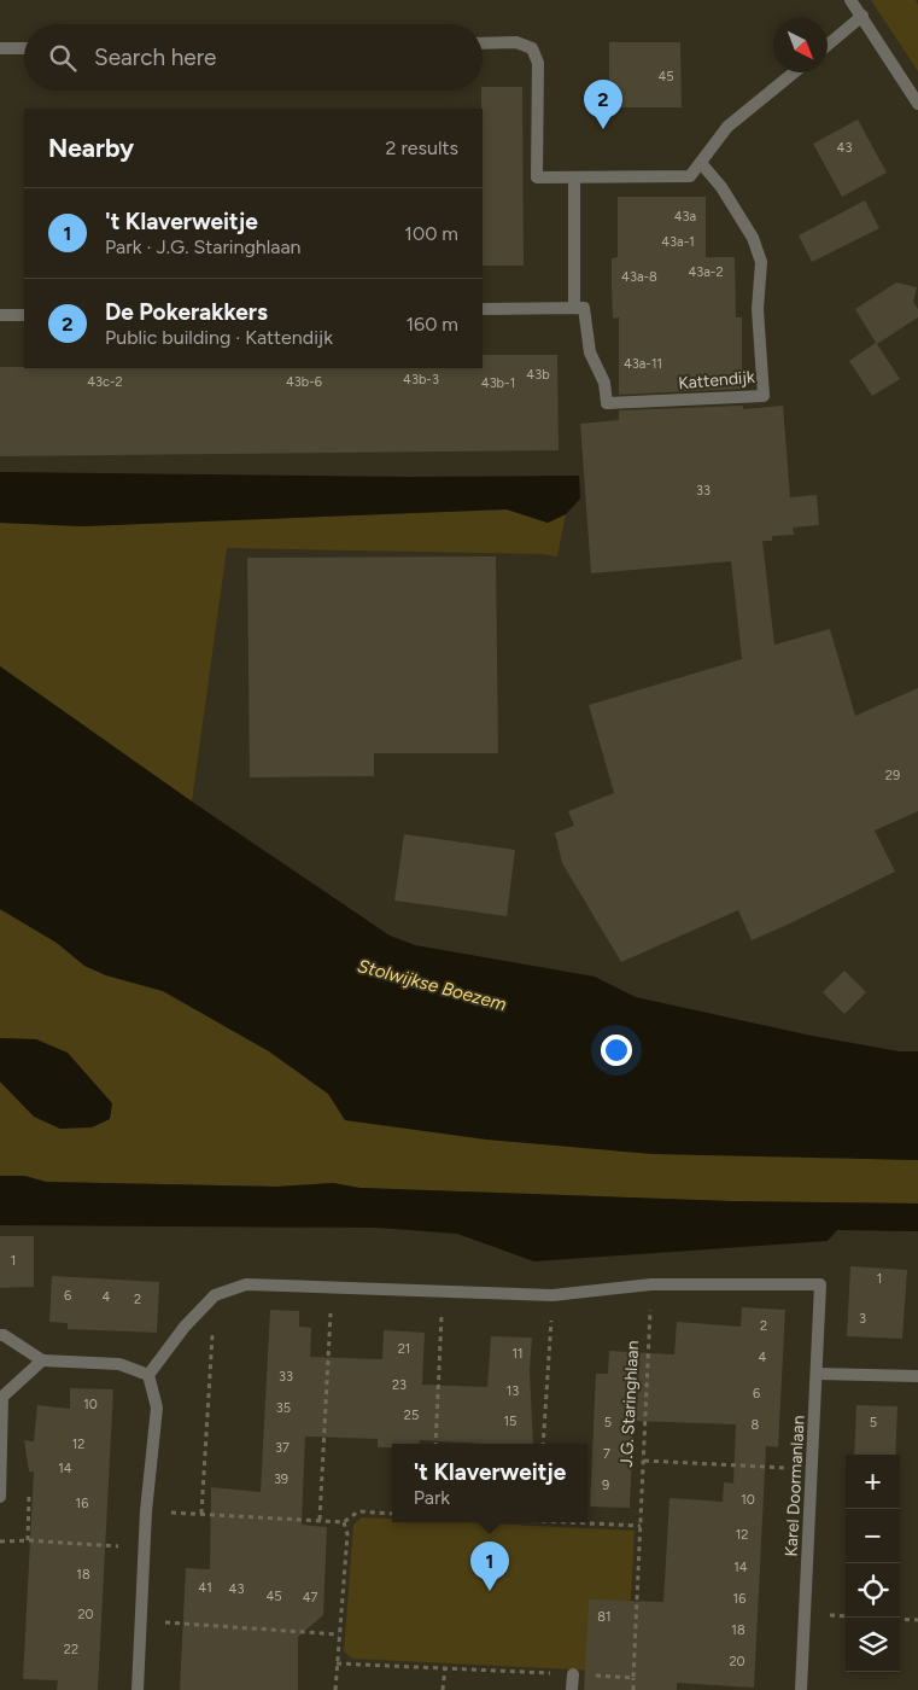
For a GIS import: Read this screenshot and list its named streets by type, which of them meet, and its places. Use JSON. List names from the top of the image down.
{
  "streets": {
    "street": ["Kattendijk", "Karel Doormanlaan"],
    "path": ["J.G. Staringhlaan"]
  },
  "crossings": [
    ["J.G. Staringhlaan", "Karel Doormanlaan"]
  ],
  "water": ["Stolwijkse Boezem"],
  "house_numbers": [
    "45",
    "43",
    "43a",
    "43a-1",
    "43a-2",
    "43a-8",
    "43a-11",
    "43b",
    "43b-3",
    "43c-2",
    "43b-6",
    "43b-1",
    "33",
    "29",
    "1",
    "1",
    "6",
    "4",
    "2",
    "3",
    "2",
    "21",
    "11",
    "4",
    "33",
    "23",
    "13",
    "6",
    "10",
    "35",
    "25",
    "15",
    "5",
    "5",
    "8",
    "12",
    "37",
    "7",
    "14",
    "39",
    "9",
    "10",
    "16",
    "12",
    "14",
    "18",
    "41",
    "43",
    "45",
    "47",
    "16",
    "20",
    "81",
    "18",
    "22",
    "20"
  ],
  "north": "bottom right",
  "page": {
    "search": "Search here",
    "pins": ["2", "1"],
    "heading": ["Nearby", "2 results"],
    "list": [
      {
        "mark": "1",
        "name": "'t Klaverweitje",
        "note": "Park · J.G. Staringhlaan",
        "value": "100 m"
      },
      {
        "mark": "2",
        "name": "De Pokerakkers",
        "note": "Public building · Kattendijk",
        "value": "160 m"
      }
    ],
    "popup": ["'t Klaverweitje", "Park"],
    "map_buttons": ["+", "−"]
  }
}
